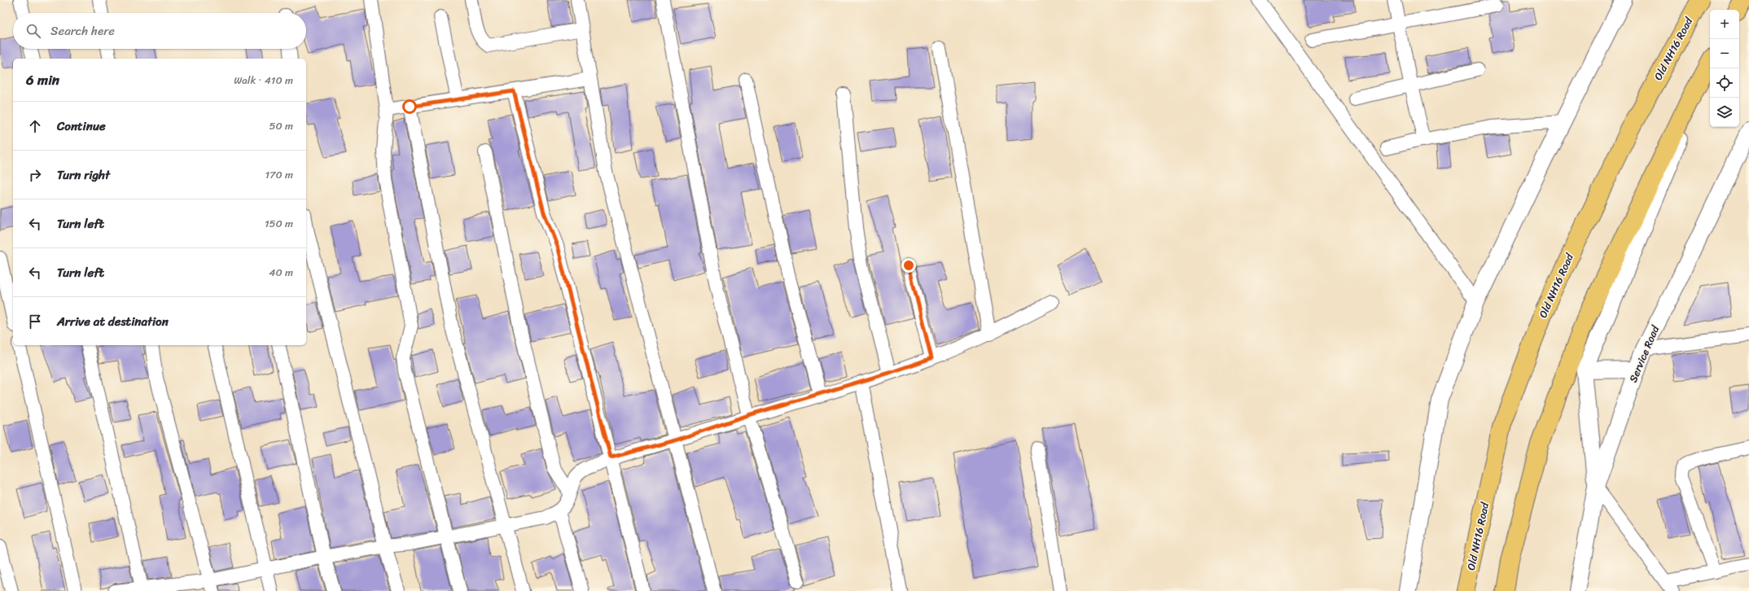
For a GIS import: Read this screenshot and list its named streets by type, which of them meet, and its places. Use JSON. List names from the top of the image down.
{
  "streets": {
    "main road": ["Old NH16 Road"],
    "street": ["Service Road"]
  },
  "page": {
    "map_buttons": ["+", "−"],
    "search": "Search here",
    "heading": ["6 min", "Walk · 410 m"],
    "list": [
      ["Continue", "50 m"],
      ["Turn right", "170 m"],
      ["Turn left", "150 m"],
      ["Turn left", "40 m"],
      "Arrive at destination"
    ]
  }
}
